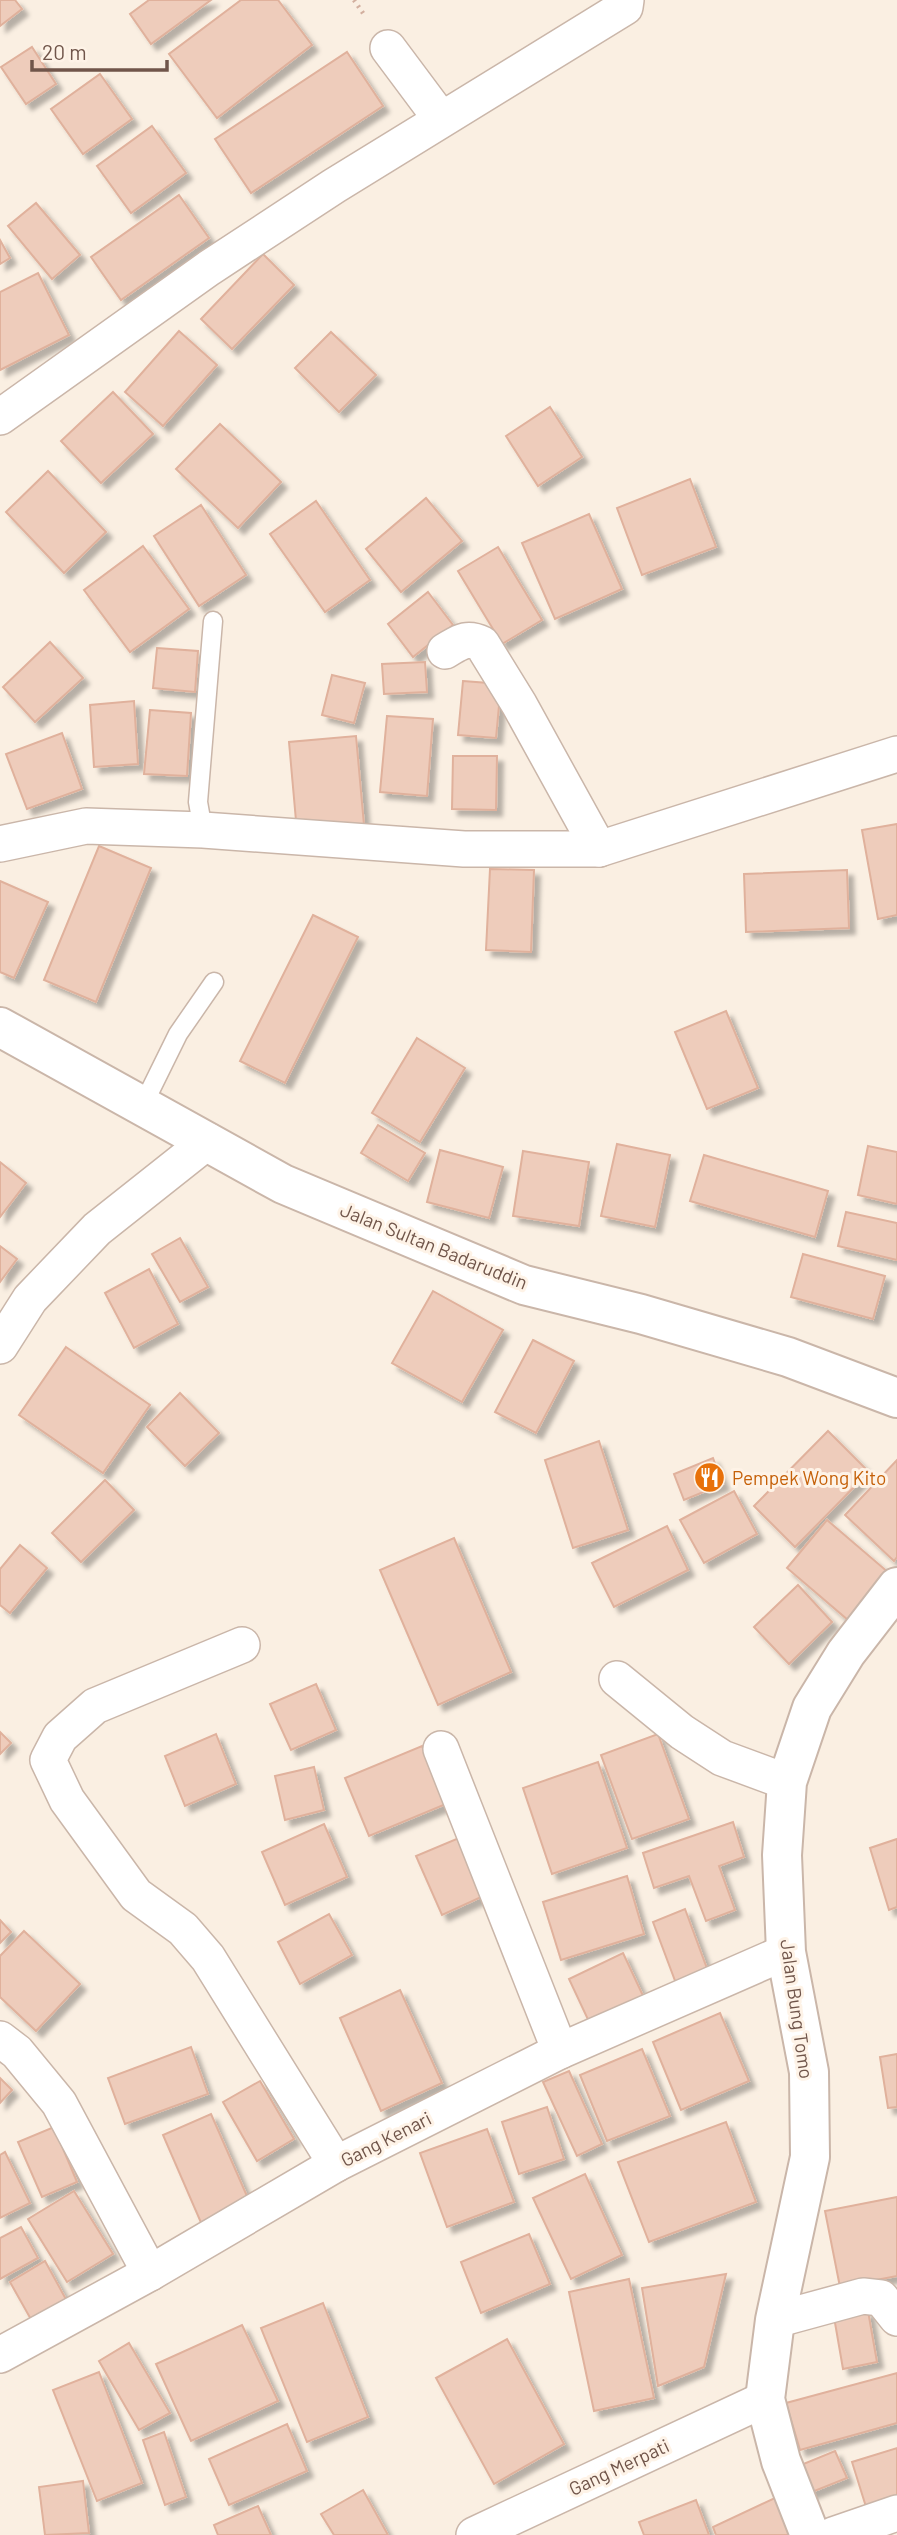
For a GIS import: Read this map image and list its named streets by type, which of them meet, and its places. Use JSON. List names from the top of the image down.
{
  "streets": {
    "street": [
      "Jalan Sultan Badaruddin",
      "Jalan Bung Tomo",
      "Gang Kenari",
      "Gang Merpati"
    ]
  },
  "crossings": [
    ["Jalan Bung Tomo", "Gang Kenari"],
    ["Jalan Bung Tomo", "Gang Merpati"]
  ],
  "places": {
    "restaurant": ["Pempek Wong Kito"]
  },
  "scale_bar": "20 m"
}
